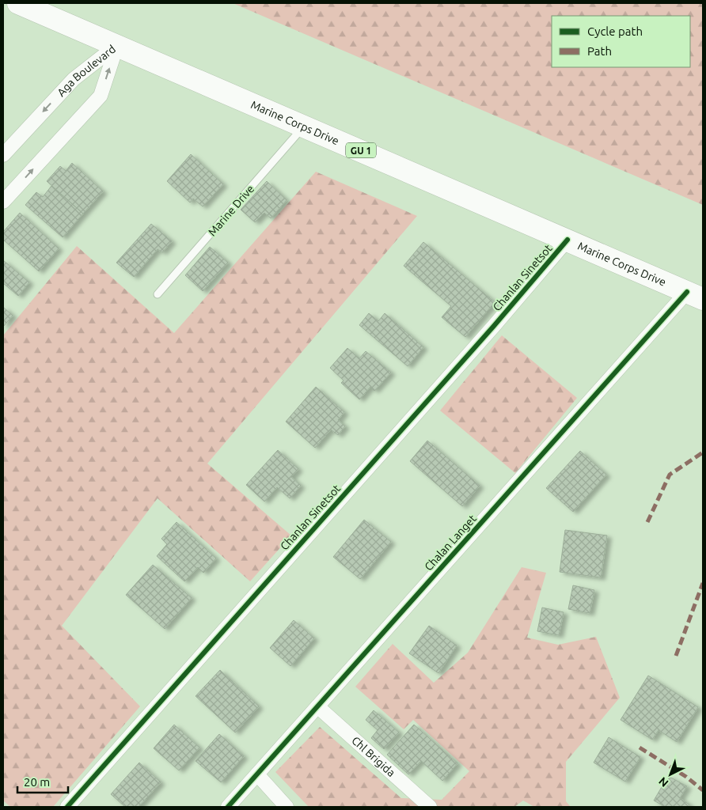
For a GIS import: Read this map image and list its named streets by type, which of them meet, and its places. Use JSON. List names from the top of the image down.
{
  "streets": {
    "main road": ["Marine Corps Drive", "GU 1"],
    "street": [
      "Aga Boulevard",
      "Chanlan Sinetsot",
      "Chalan Langet",
      "Chl Brigida"
    ],
    "lane": ["Marine Drive"]
  },
  "crossings": [
    ["Aga Boulevard", "Marine Corps Drive"],
    ["Marine Corps Drive", "Marine Drive"],
    ["Marine Corps Drive", "Chanlan Sinetsot"],
    ["Marine Corps Drive", "Chalan Langet"],
    ["Chalan Langet", "Chl Brigida"]
  ],
  "legend": ["Cycle path", "Path"],
  "scale_bar": "20 m",
  "north": "bottom left"
}
